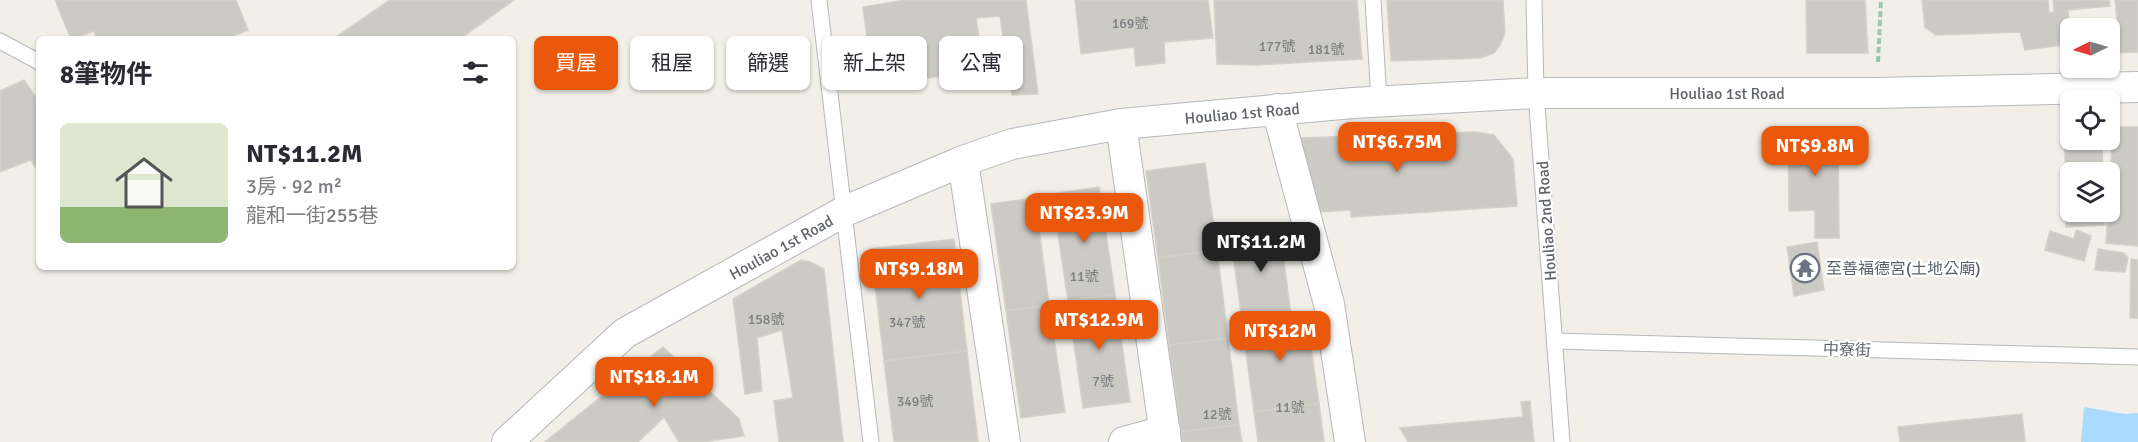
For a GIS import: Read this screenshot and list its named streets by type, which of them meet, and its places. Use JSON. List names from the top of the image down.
{
  "streets": {
    "street": ["Houliao 1st Road"],
    "lane": ["Houliao 2nd Road", "中寮街"]
  },
  "crossings": [
    ["Houliao 1st Road", "Houliao 2nd Road"],
    ["Houliao 2nd Road", "中寮街"]
  ],
  "places": {
    "temple": ["至善福德宮(土地公廟)"]
  },
  "house_numbers": [
    "169號",
    "177號",
    "181號",
    "11號",
    "158號",
    "347號",
    "7號",
    "349號",
    "11號",
    "12號"
  ],
  "north": "left",
  "page": {
    "chip": [
      "買屋",
      "租屋",
      "篩選",
      "新上架",
      "公寓"
    ],
    "heading": "8筆物件",
    "list": [
      {
        "name": "NT$11.2M",
        "note": "3房 · 92 m² · 龍和一街255巷"
      }
    ],
    "price": [
      "NT$6.75M",
      "NT$9.8M",
      "NT$23.9M",
      "NT$11.2M",
      "NT$9.18M",
      "NT$12.9M",
      "NT$12M",
      "NT$18.1M"
    ]
  }
}
